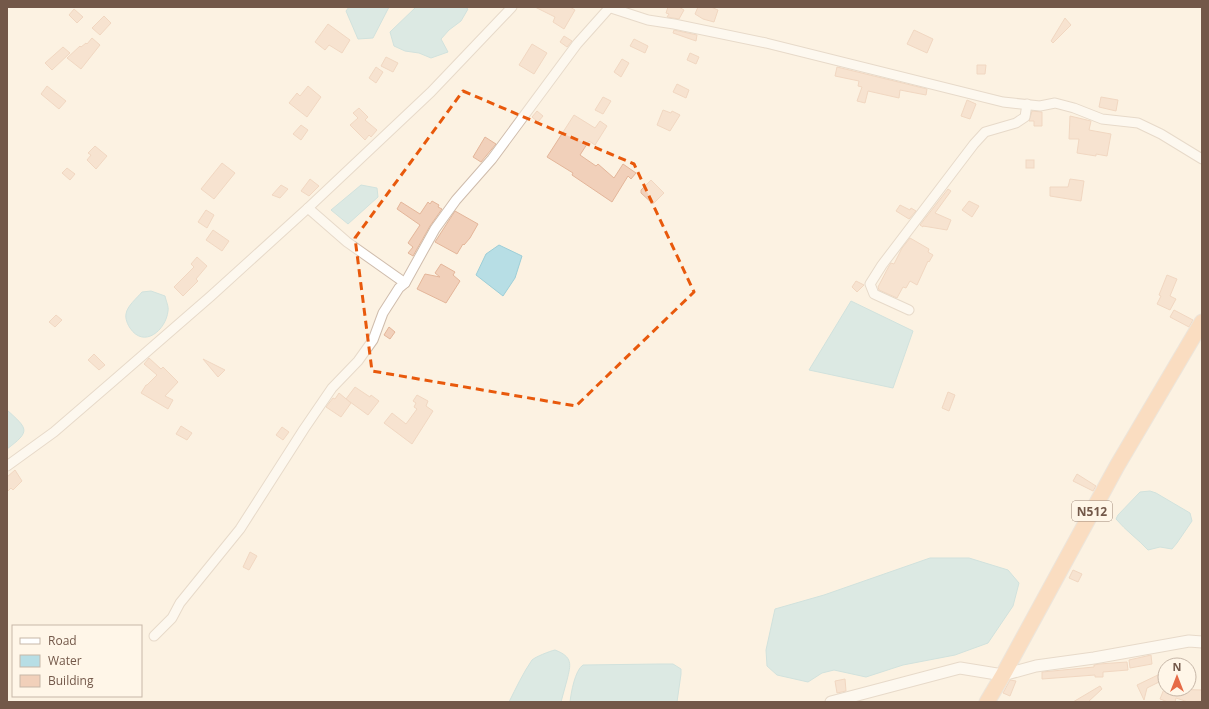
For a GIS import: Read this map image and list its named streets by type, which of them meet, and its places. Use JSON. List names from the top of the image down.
{
  "streets": {
    "highway": ["N512"]
  },
  "legend": ["Road", "Water", "Building"],
  "north": "top"
}
